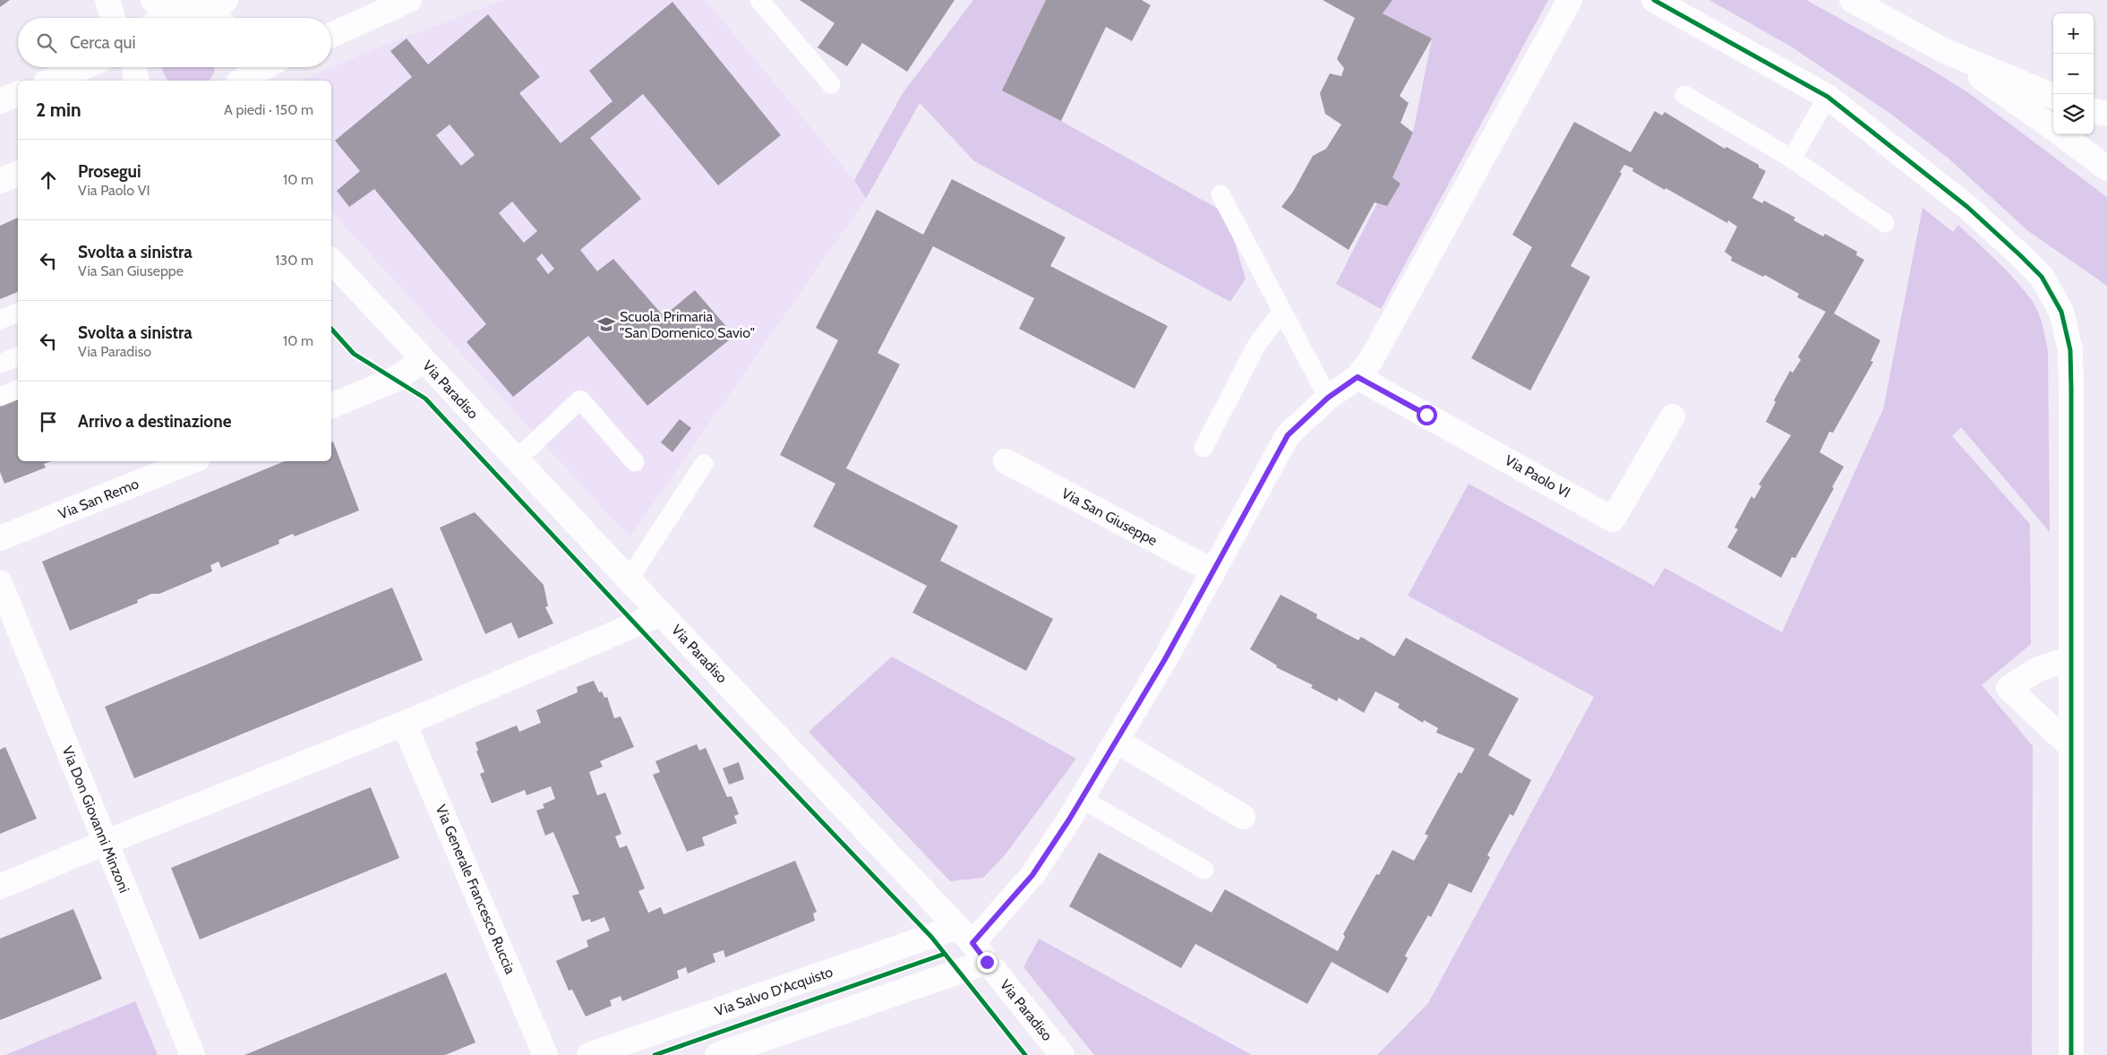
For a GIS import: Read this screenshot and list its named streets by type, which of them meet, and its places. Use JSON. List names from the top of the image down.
{
  "streets": {
    "main road": [
      "Via Paradiso",
      "Via Paolo VI",
      "Via San Remo",
      "Via San Giuseppe",
      "Via Don Giovanni Minzoni",
      "Via Generale Francesco Ruccia",
      "Via Salvo D'Acquisto"
    ]
  },
  "crossings": [
    ["Via Paradiso", "Via Salvo D'Acquisto"]
  ],
  "places": {
    "school or university": ["Scuola Primaria \"San Domenico Savio\""]
  },
  "page": {
    "map_buttons": ["+", "−"],
    "search": "Cerca qui",
    "heading": ["2 min", "A piedi · 150 m"],
    "list": [
      ["Prosegui", "Via Paolo VI", "10 m"],
      ["Svolta a sinistra", "Via San Giuseppe", "130 m"],
      ["Svolta a sinistra", "Via Paradiso", "10 m"],
      "Arrivo a destinazione"
    ]
  }
}
